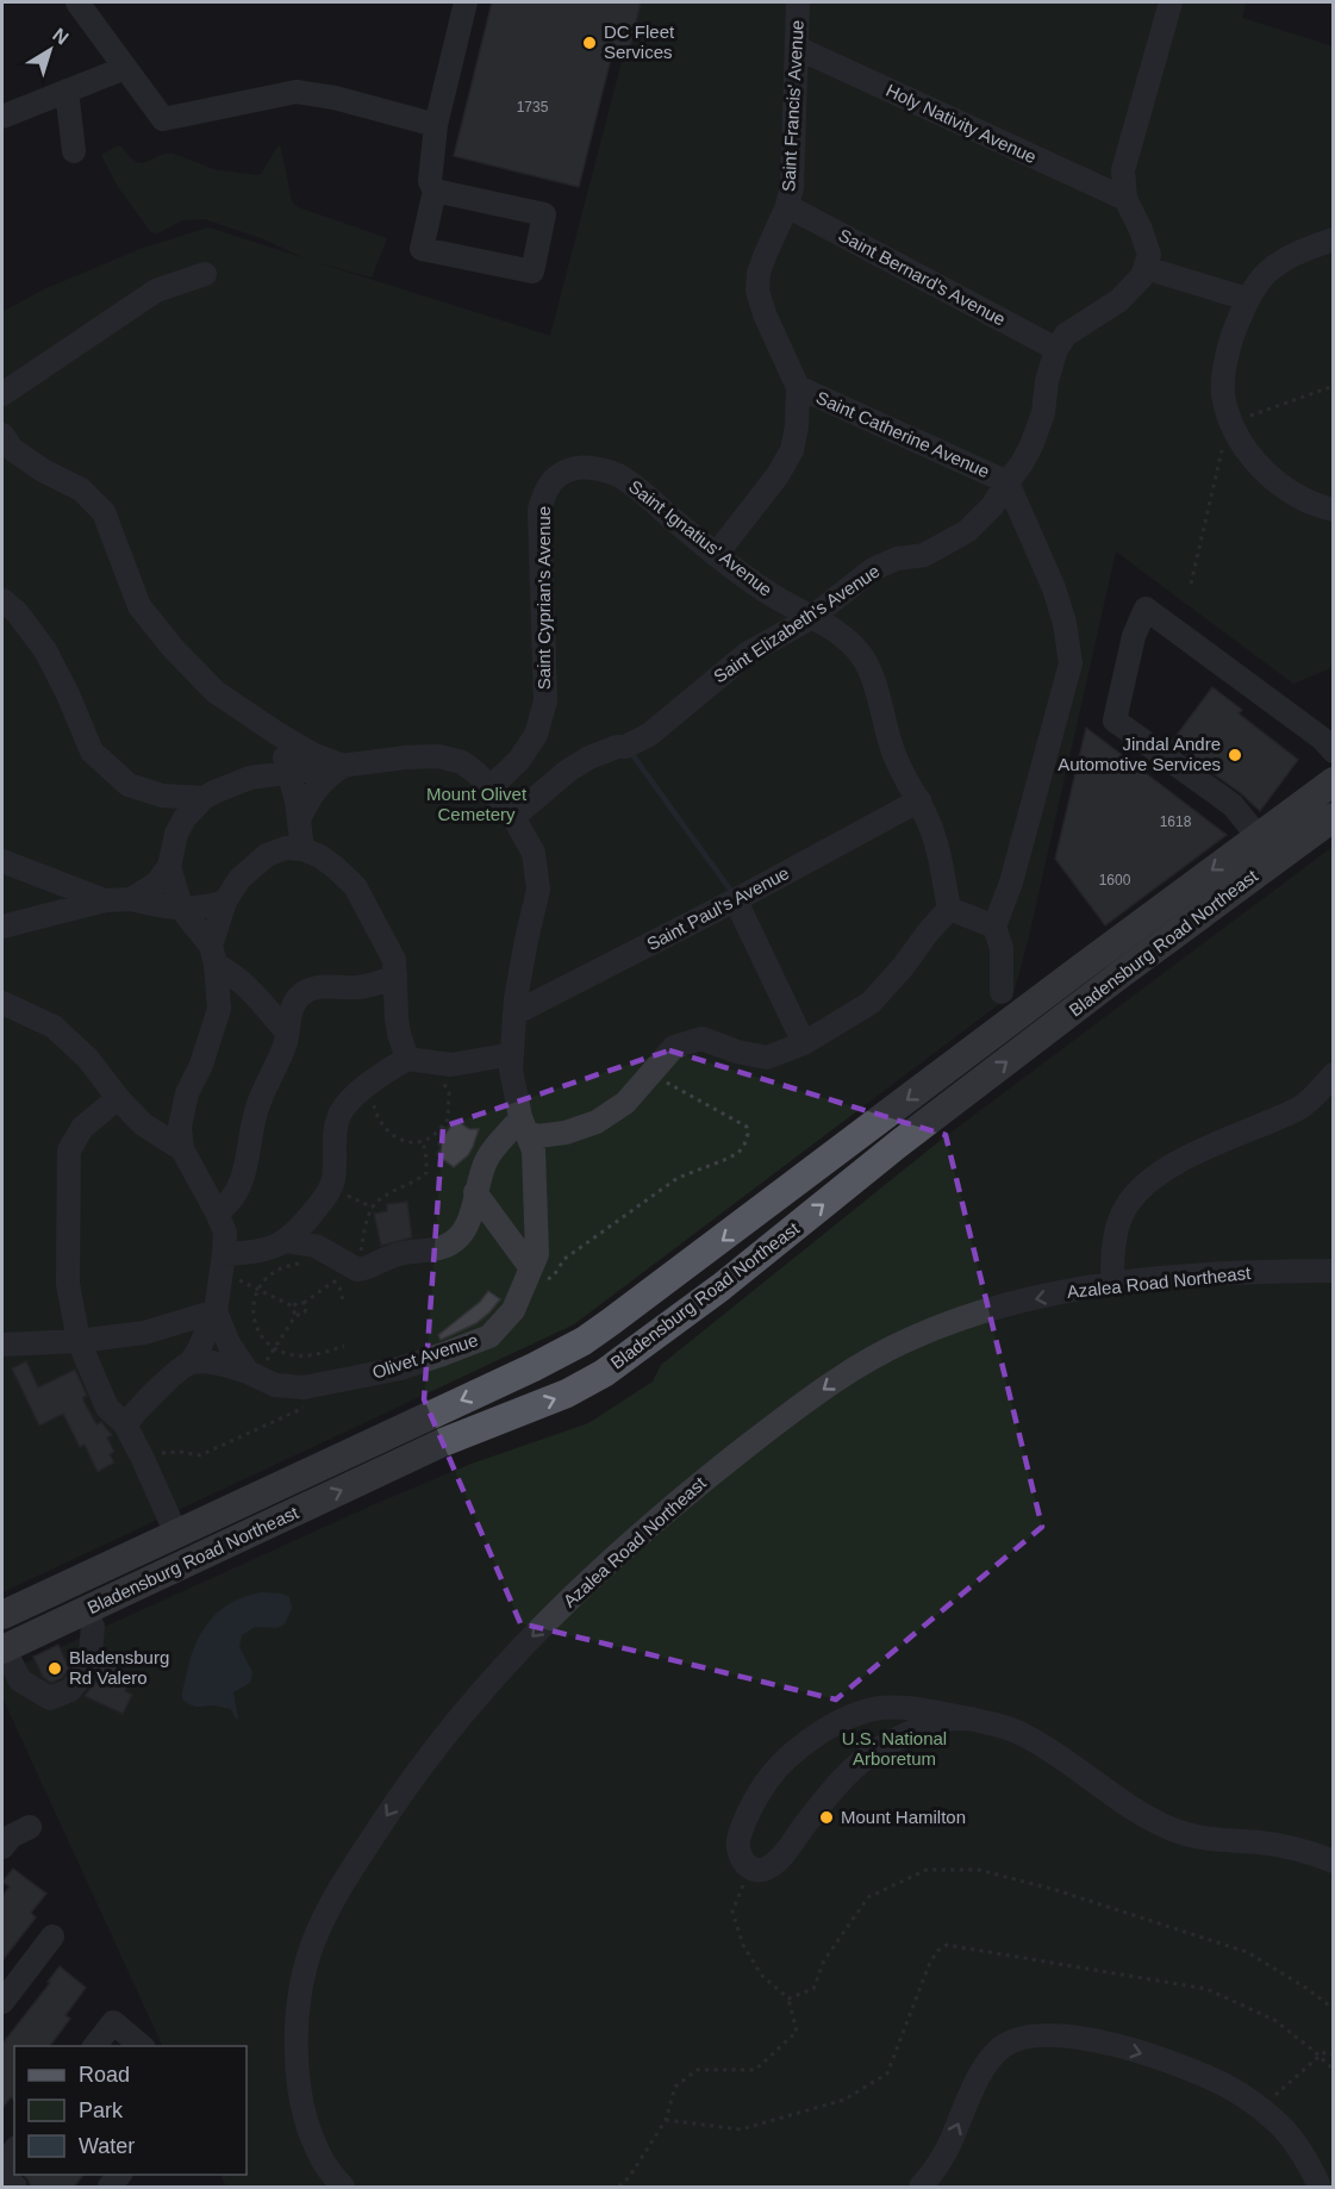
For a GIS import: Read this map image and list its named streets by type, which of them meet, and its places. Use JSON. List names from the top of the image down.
{
  "streets": {
    "main road": ["Bladensburg Road Northeast"],
    "street": [
      "Saint Francis' Avenue",
      "Holy Nativity Avenue",
      "Saint Bernard's Avenue",
      "Saint Catherine Avenue",
      "Saint Ignatius' Avenue",
      "Saint Cyprian's Avenue",
      "Saint Elizabeth's Avenue",
      "Saint Paul's Avenue",
      "Azalea Road Northeast",
      "Olivet Avenue"
    ]
  },
  "crossings": [
    ["Saint Francis' Avenue", "Holy Nativity Avenue"],
    ["Saint Francis' Avenue", "Saint Bernard's Avenue"],
    ["Saint Francis' Avenue", "Saint Catherine Avenue"],
    ["Saint Francis' Avenue", "Saint Ignatius' Avenue"],
    ["Saint Bernard's Avenue", "Saint Elizabeth's Avenue"],
    ["Saint Catherine Avenue", "Saint Elizabeth's Avenue"],
    ["Saint Ignatius' Avenue", "Saint Cyprian's Avenue"],
    ["Saint Ignatius' Avenue", "Saint Elizabeth's Avenue"],
    ["Saint Ignatius' Avenue", "Saint Paul's Avenue"],
    ["Saint Cyprian's Avenue", "Olivet Avenue"],
    ["Saint Elizabeth's Avenue", "Olivet Avenue"],
    ["Saint Paul's Avenue", "Olivet Avenue"]
  ],
  "one_way": ["Azalea Road Northeast"],
  "parks": ["Mount Olivet Cemetery", "U.S. National Arboretum"],
  "places": [
    "DC Fleet Services",
    "Jindal Andre Automotive Services",
    "Bladensburg Rd Valero",
    "Mount Hamilton"
  ],
  "house_numbers": ["1735", "1618", "1600"],
  "legend": ["Road", "Park", "Water"],
  "north": "top right"
}
